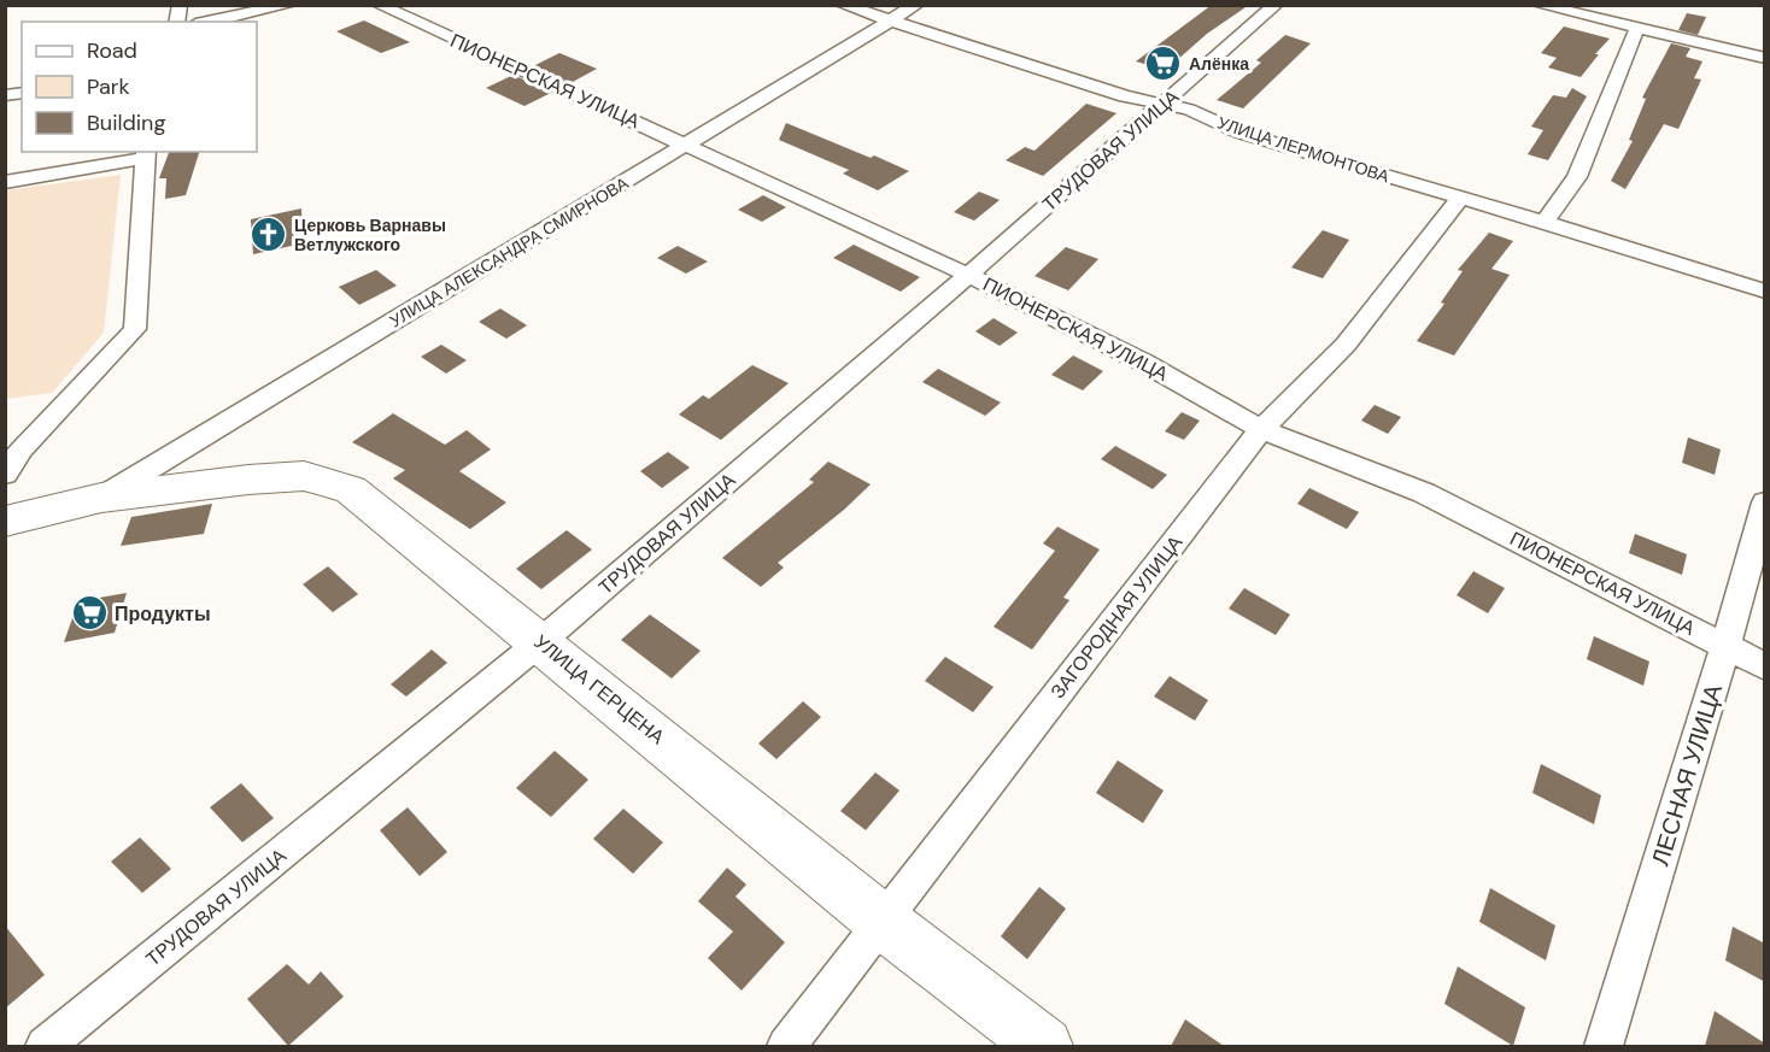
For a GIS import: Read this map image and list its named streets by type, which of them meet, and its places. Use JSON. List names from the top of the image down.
{
  "streets": {
    "street": [
      "ПИОНЕРСКАЯ УЛИЦА",
      "УЛИЦА ЛЕРМОНТОВА",
      "ТРУДОВАЯ УЛИЦА",
      "УЛИЦА АЛЕКСАНДРА СМИРНОВА",
      "ЗАГОРОДНАЯ УЛИЦА",
      "УЛИЦА ГЕРЦЕНА",
      "ЛЕСНАЯ УЛИЦА"
    ]
  },
  "crossings": [
    ["ПИОНЕРСКАЯ УЛИЦА", "ТРУДОВАЯ УЛИЦА"],
    ["ПИОНЕРСКАЯ УЛИЦА", "УЛИЦА АЛЕКСАНДРА СМИРНОВА"],
    ["ПИОНЕРСКАЯ УЛИЦА", "ЗАГОРОДНАЯ УЛИЦА"],
    ["ПИОНЕРСКАЯ УЛИЦА", "ЛЕСНАЯ УЛИЦА"],
    ["УЛИЦА ЛЕРМОНТОВА", "ТРУДОВАЯ УЛИЦА"],
    ["УЛИЦА ЛЕРМОНТОВА", "УЛИЦА АЛЕКСАНДРА СМИРНОВА"],
    ["УЛИЦА ЛЕРМОНТОВА", "ЗАГОРОДНАЯ УЛИЦА"],
    ["ТРУДОВАЯ УЛИЦА", "УЛИЦА ГЕРЦЕНА"],
    ["УЛИЦА АЛЕКСАНДРА СМИРНОВА", "УЛИЦА ГЕРЦЕНА"],
    ["ЗАГОРОДНАЯ УЛИЦА", "УЛИЦА ГЕРЦЕНА"]
  ],
  "places": {
    "supermarket": ["Алёнка", "Продукты"],
    "church": ["Церковь Варнавы Ветлужского"]
  },
  "legend": ["Road", "Park", "Building"]
}
